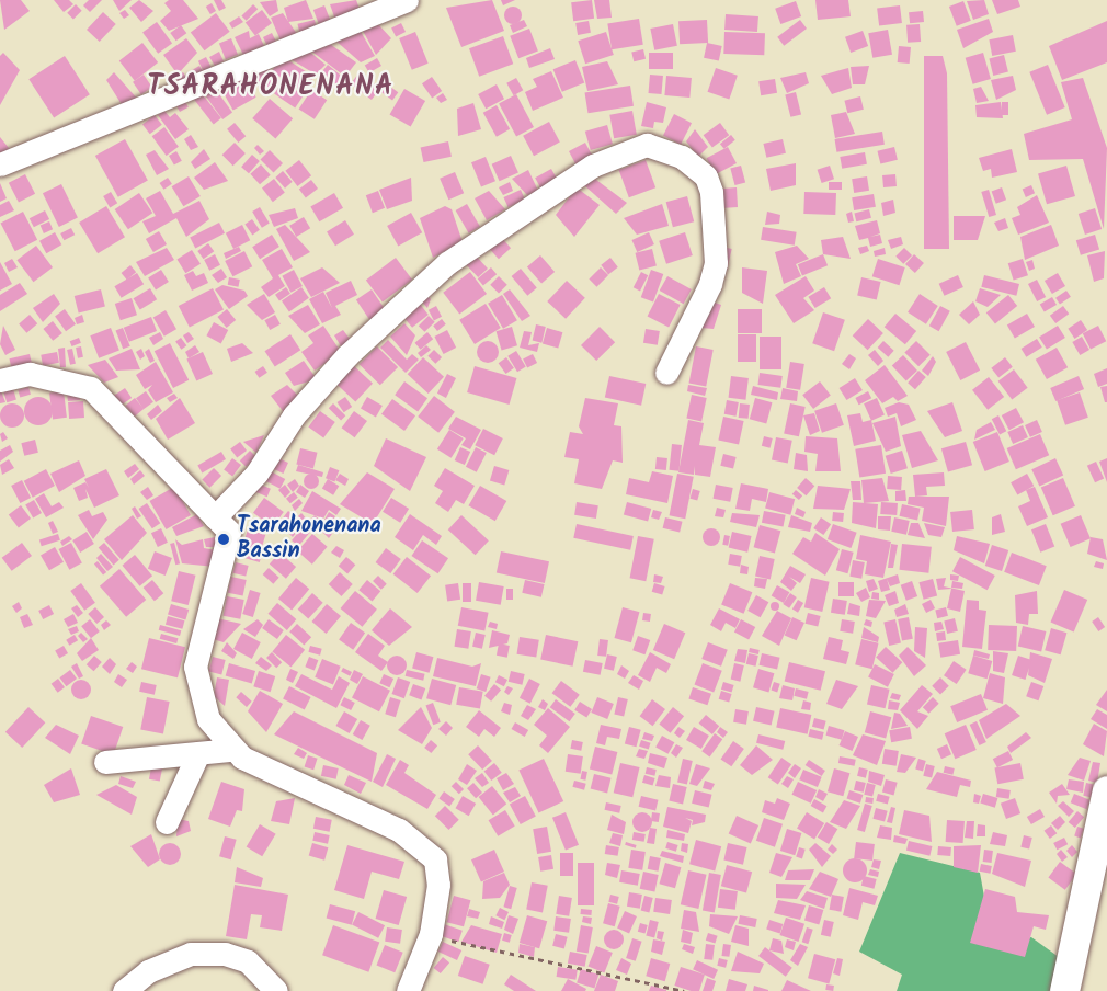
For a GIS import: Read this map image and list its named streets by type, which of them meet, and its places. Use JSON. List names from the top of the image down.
{
  "districts": ["TSARAHONENANA"],
  "places": ["Tsarahonenana Bassin"]
}
